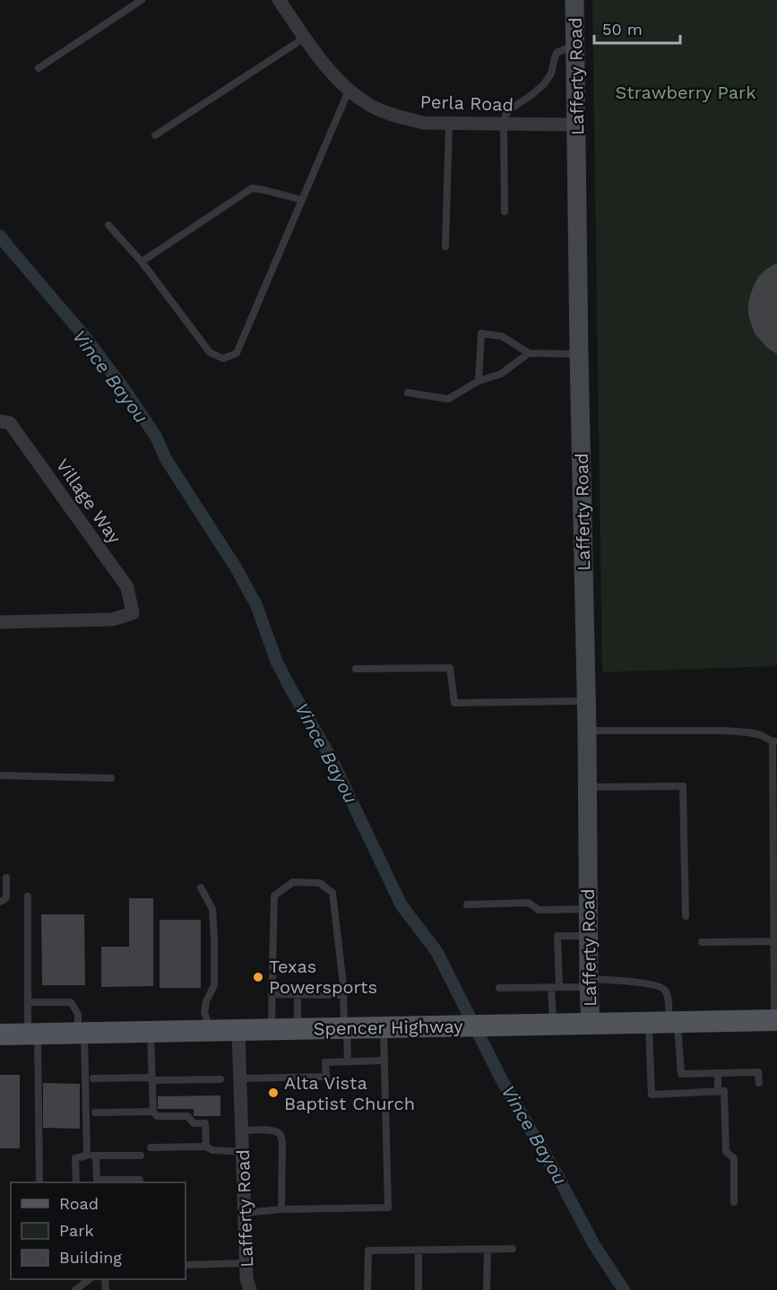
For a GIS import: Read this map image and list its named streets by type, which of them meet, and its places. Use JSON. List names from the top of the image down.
{
  "streets": {
    "main road": ["Spencer Highway"],
    "street": ["Lafferty Road", "Perla Road", "Village Way"]
  },
  "crossings": [
    ["Lafferty Road", "Perla Road"],
    ["Lafferty Road", "Spencer Highway"]
  ],
  "water": ["Vince Bayou"],
  "parks": ["Strawberry Park"],
  "places": ["Texas Powersports", "Alta Vista Baptist Church"],
  "legend": ["Road", "Park", "Building"],
  "scale_bar": "50 m"
}
